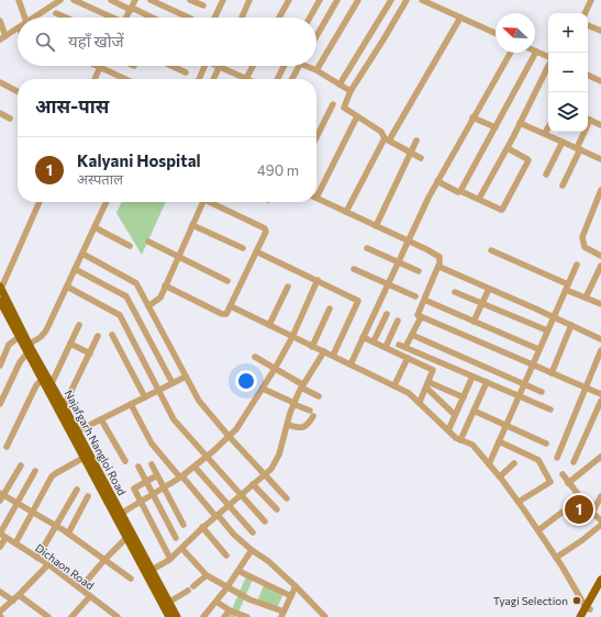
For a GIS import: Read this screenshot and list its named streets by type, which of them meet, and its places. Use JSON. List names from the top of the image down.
{
  "streets": {
    "main road": ["Najafgarh Nangloi Road"],
    "street": ["Dichaon Road"]
  },
  "places": ["Tyagi Selection"],
  "north": "top left",
  "page": {
    "map_buttons": ["+", "−"],
    "search": "यहाँ खोजें",
    "heading": "आस-पास",
    "list": [
      {
        "mark": "1",
        "name": "Kalyani Hospital",
        "note": "अस्पताल",
        "value": "490 m"
      }
    ],
    "pins": "1"
  }
}
